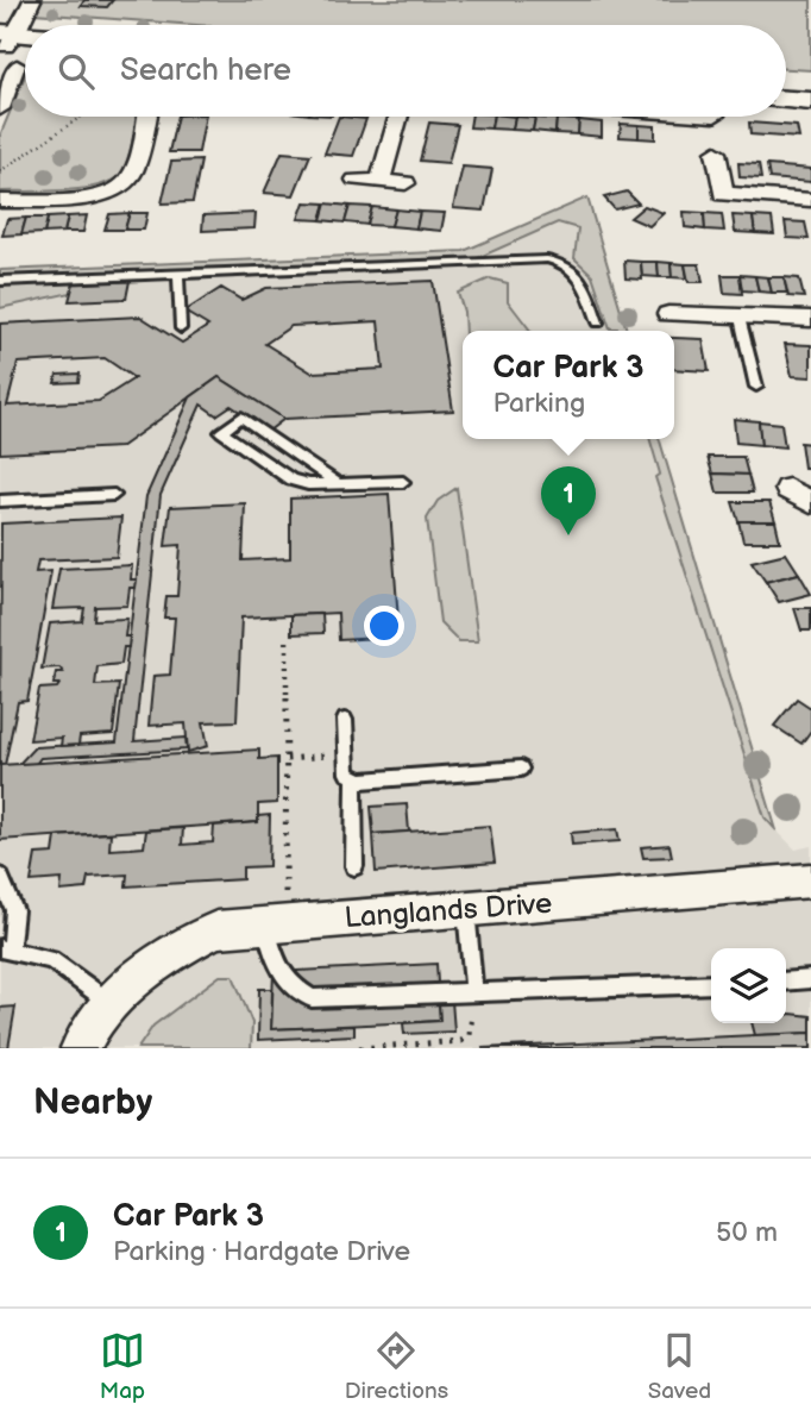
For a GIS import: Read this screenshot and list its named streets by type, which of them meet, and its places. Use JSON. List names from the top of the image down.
{
  "streets": {
    "street": ["Langlands Drive"]
  },
  "page": {
    "search": "Search here",
    "popup": ["Car Park 3", "Parking"],
    "pins": "1",
    "heading": "Nearby",
    "list": [
      {
        "mark": "1",
        "name": "Car Park 3",
        "note": "Parking · Hardgate Drive",
        "value": "50 m"
      }
    ],
    "nav": ["Map", "Directions", "Saved"]
  }
}
